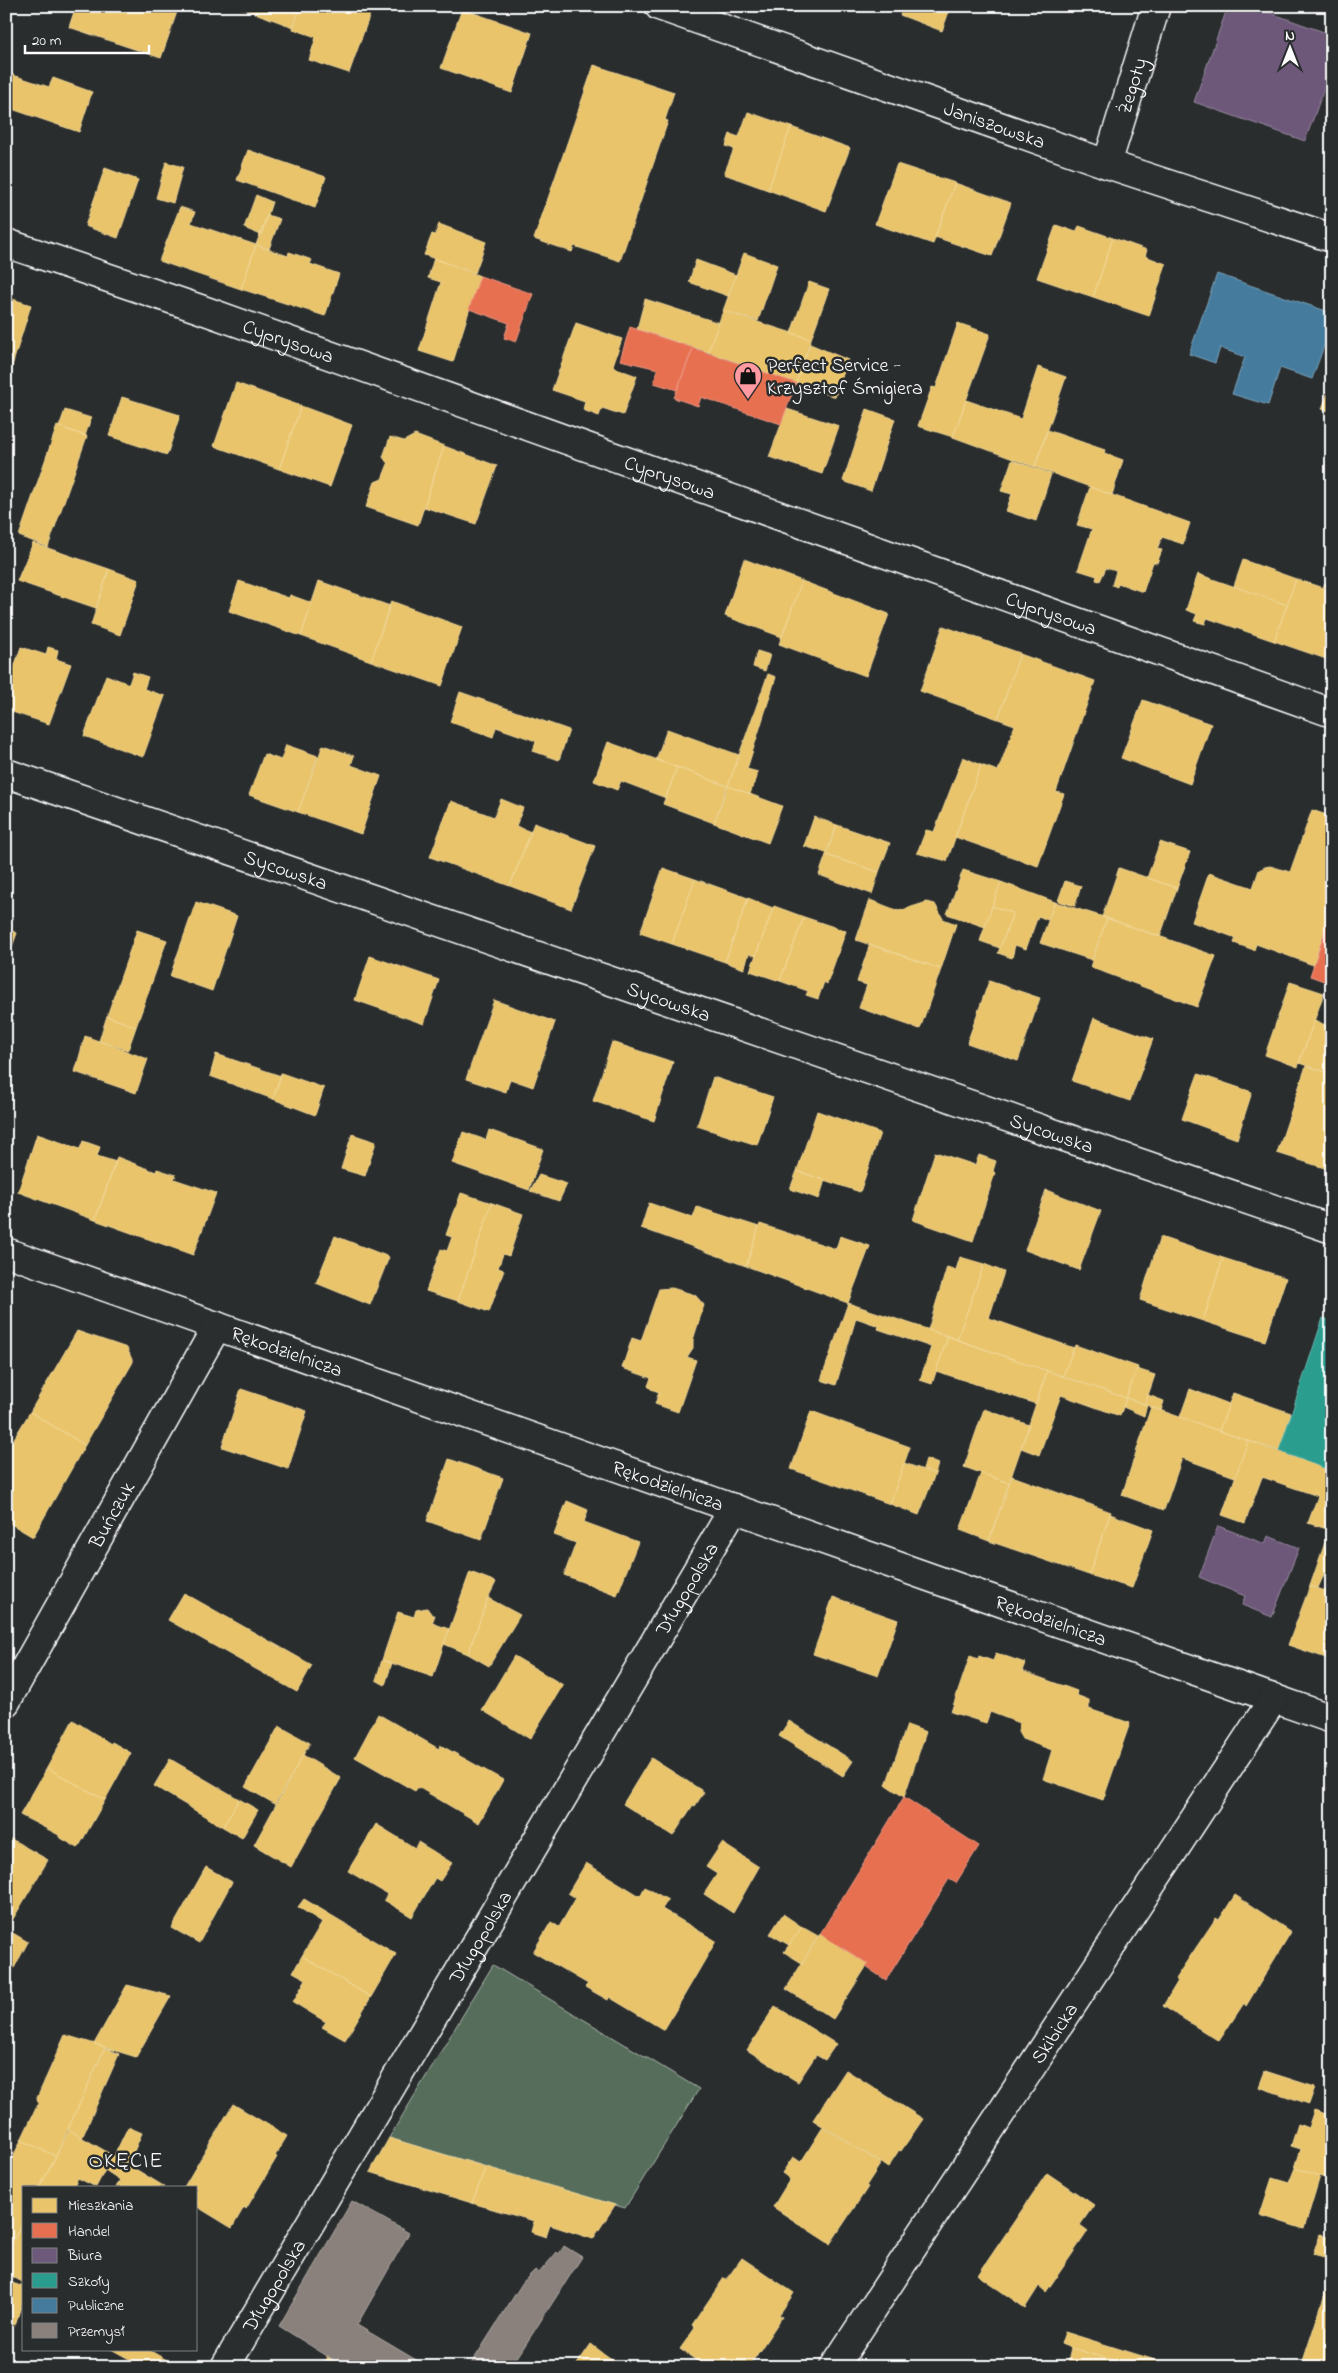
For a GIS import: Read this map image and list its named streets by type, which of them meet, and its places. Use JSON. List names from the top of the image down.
{
  "streets": {
    "street": [
      "Żegoty",
      "Janiszowska",
      "Cyprysowa",
      "Sycowska",
      "Rękodzielnicza",
      "Buńczuk",
      "Długopolska",
      "Skibicka"
    ]
  },
  "crossings": [
    ["Żegoty", "Janiszowska"],
    ["Rękodzielnicza", "Buńczuk"],
    ["Rękodzielnicza", "Długopolska"],
    ["Rękodzielnicza", "Skibicka"]
  ],
  "districts": ["OKĘCIE"],
  "places": {
    "shop": ["Perfect Service - Krzysztof Śmigiera"]
  },
  "legend": [
    "Mieszkania",
    "Handel",
    "Biura",
    "Szkoły",
    "Publiczne",
    "Przemysł"
  ],
  "scale_bar": "20 m",
  "north": "top"
}
